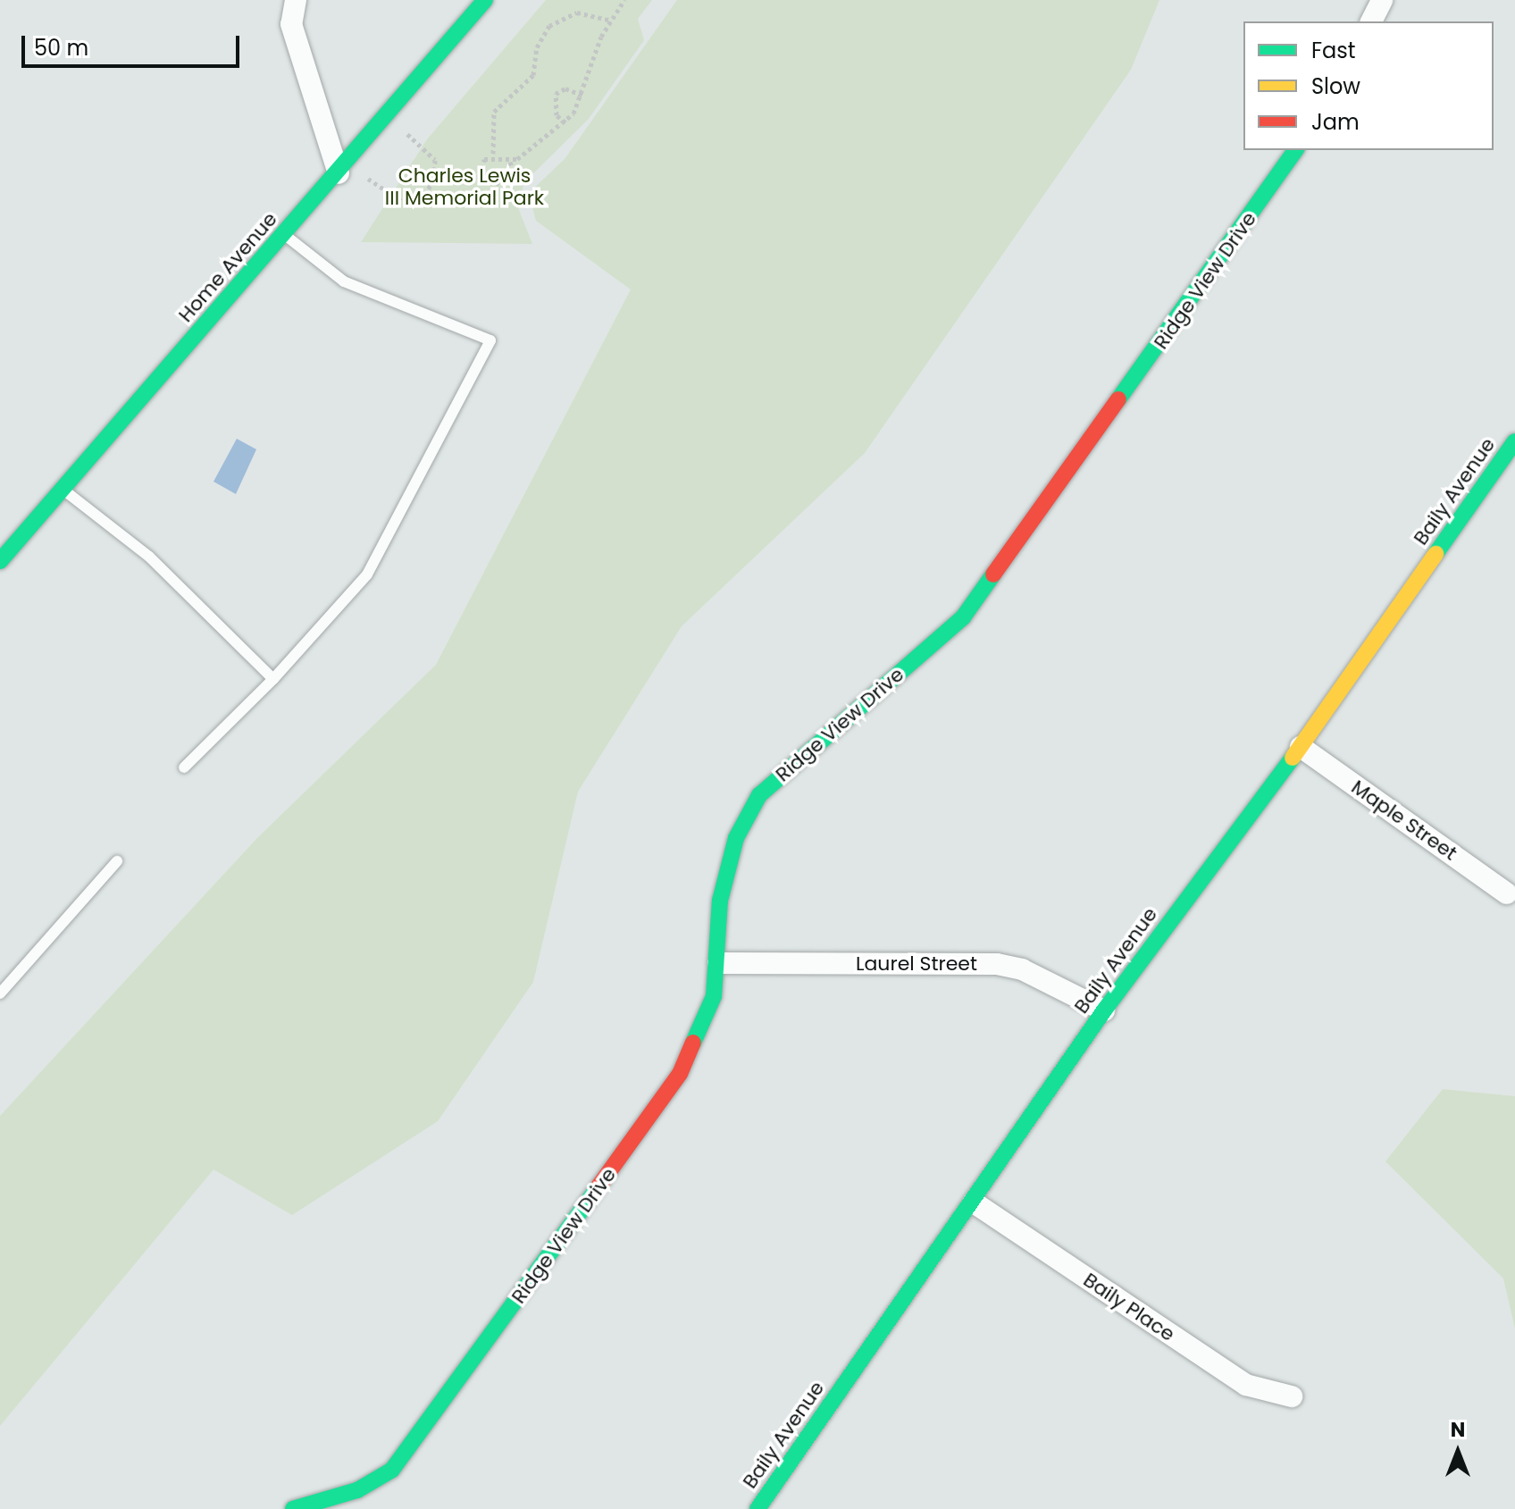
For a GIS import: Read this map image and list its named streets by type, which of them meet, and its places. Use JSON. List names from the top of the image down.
{
  "streets": {
    "street": [
      "Home Avenue",
      "Ridge View Drive",
      "Baily Avenue",
      "Maple Street",
      "Laurel Street",
      "Baily Place"
    ]
  },
  "crossings": [
    ["Ridge View Drive", "Laurel Street"],
    ["Baily Avenue", "Maple Street"],
    ["Baily Avenue", "Laurel Street"],
    ["Baily Avenue", "Baily Place"]
  ],
  "parks": ["Charles Lewis III Memorial Park"],
  "legend": ["Fast", "Slow", "Jam"],
  "scale_bar": "50 m",
  "north": "top"
}
